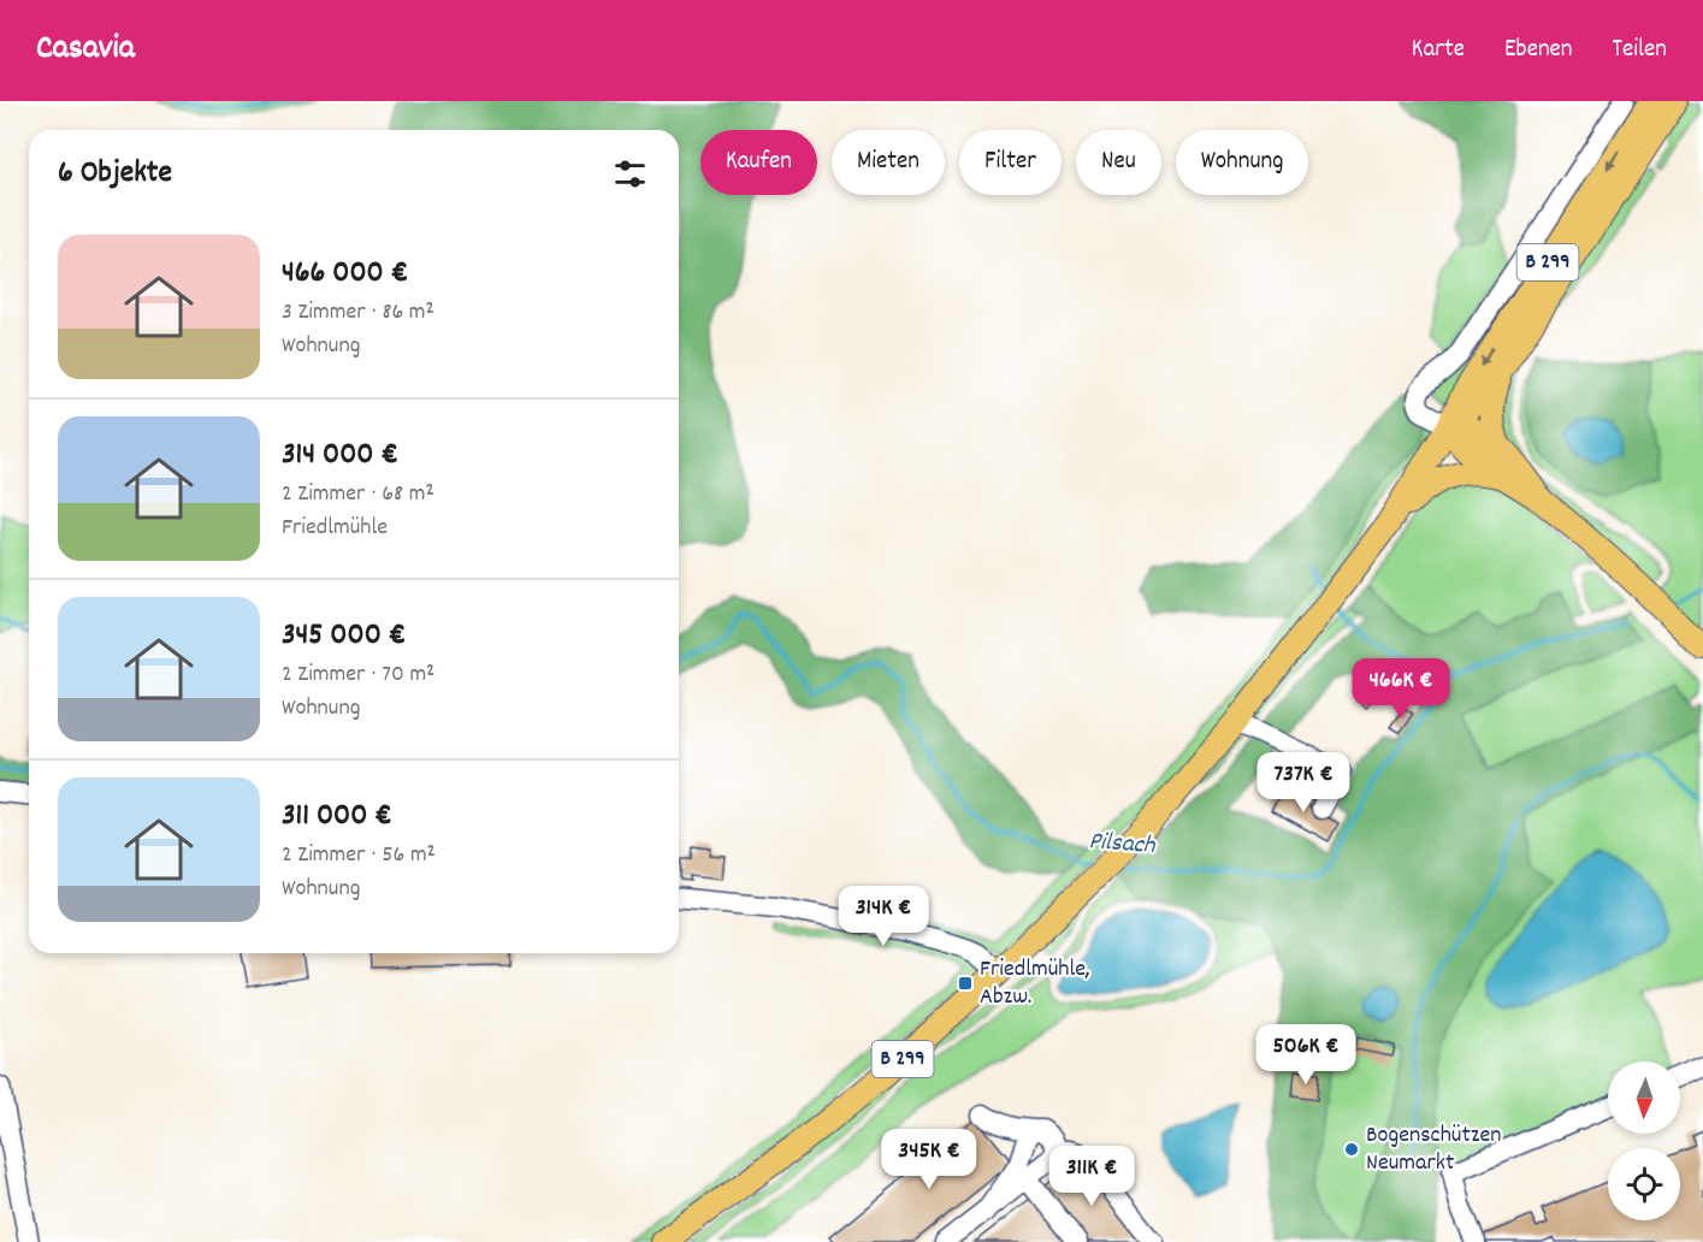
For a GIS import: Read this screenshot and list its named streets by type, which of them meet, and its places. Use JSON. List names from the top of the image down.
{
  "streets": {
    "main road": ["B 299"]
  },
  "water": ["Pilsach"],
  "places": {
    "transit": ["Friedlmühle, Abzw."],
    "other": ["Bogenschützen Neumarkt"]
  },
  "north": "bottom",
  "page": {
    "header": "Casavia",
    "nav": ["Karte", "Ebenen", "Teilen"],
    "chip": [
      "Kaufen",
      "Mieten",
      "Filter",
      "Neu",
      "Wohnung"
    ],
    "heading": "6 Objekte",
    "list": [
      {
        "name": "466 000 €",
        "note": "3 Zimmer · 86 m² · Wohnung"
      },
      {
        "name": "314 000 €",
        "note": "2 Zimmer · 68 m² · Friedlmühle"
      },
      {
        "name": "345 000 €",
        "note": "2 Zimmer · 70 m² · Wohnung"
      },
      {
        "name": "311 000 €",
        "note": "2 Zimmer · 56 m² · Wohnung"
      }
    ],
    "price": [
      "466K €",
      "737K €",
      "314K €",
      "506K €",
      "345K €",
      "311K €"
    ]
  }
}
